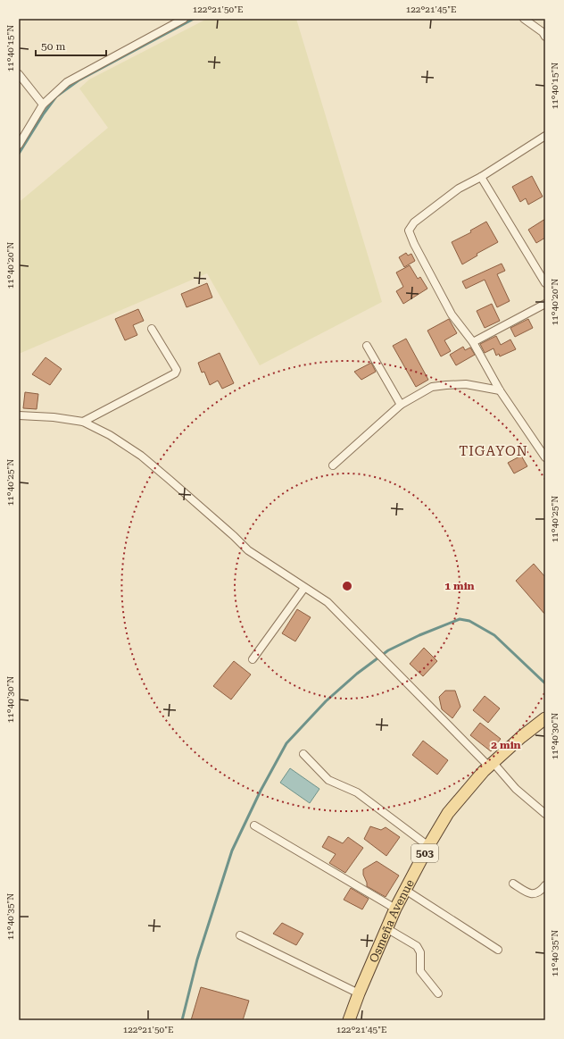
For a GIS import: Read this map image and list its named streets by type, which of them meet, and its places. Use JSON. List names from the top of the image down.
{
  "streets": {
    "main road": ["503", "Osmeña Avenue"]
  },
  "districts": ["TIGAYON"],
  "scale_bar": "50 m",
  "coordinates": [
    "122°21'50\"E",
    "122°21'45\"E",
    "11°40'15\"N",
    "11°40'20\"N",
    "11°40'25\"N",
    "11°40'30\"N",
    "11°40'35\"N"
  ],
  "rings": ["1 min", "2 min"]
}
